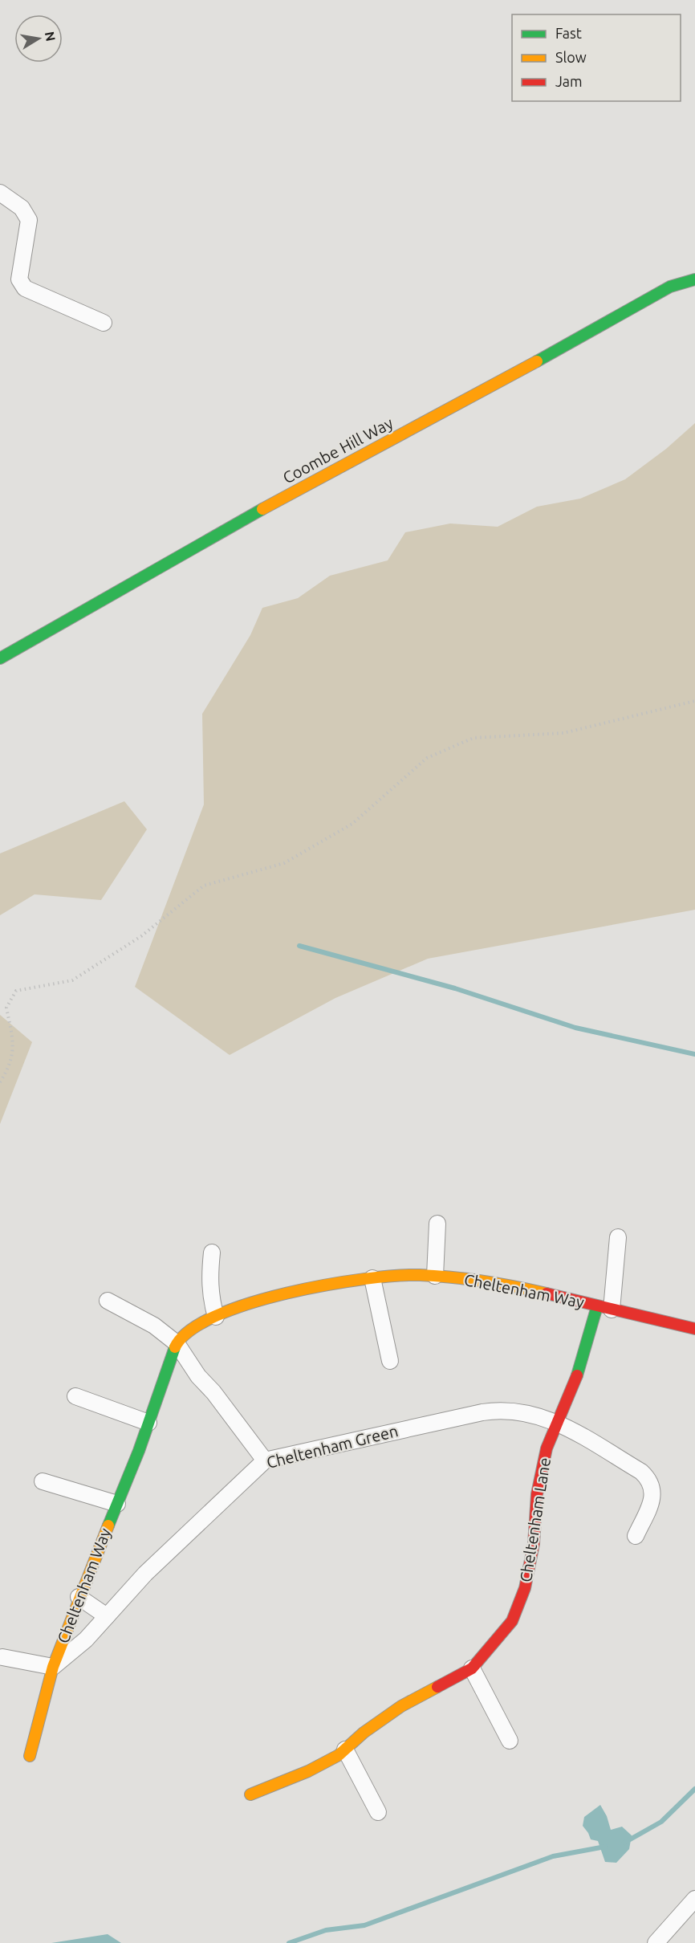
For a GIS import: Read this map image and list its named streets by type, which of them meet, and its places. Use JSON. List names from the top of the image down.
{
  "streets": {
    "street": [
      "Coombe Hill Way",
      "Cheltenham Way",
      "Cheltenham Green",
      "Cheltenham Lane"
    ]
  },
  "crossings": [
    ["Cheltenham Way", "Cheltenham Green"],
    ["Cheltenham Way", "Cheltenham Lane"],
    ["Cheltenham Green", "Cheltenham Lane"]
  ],
  "legend": ["Fast", "Slow", "Jam"],
  "north": "right"
}
